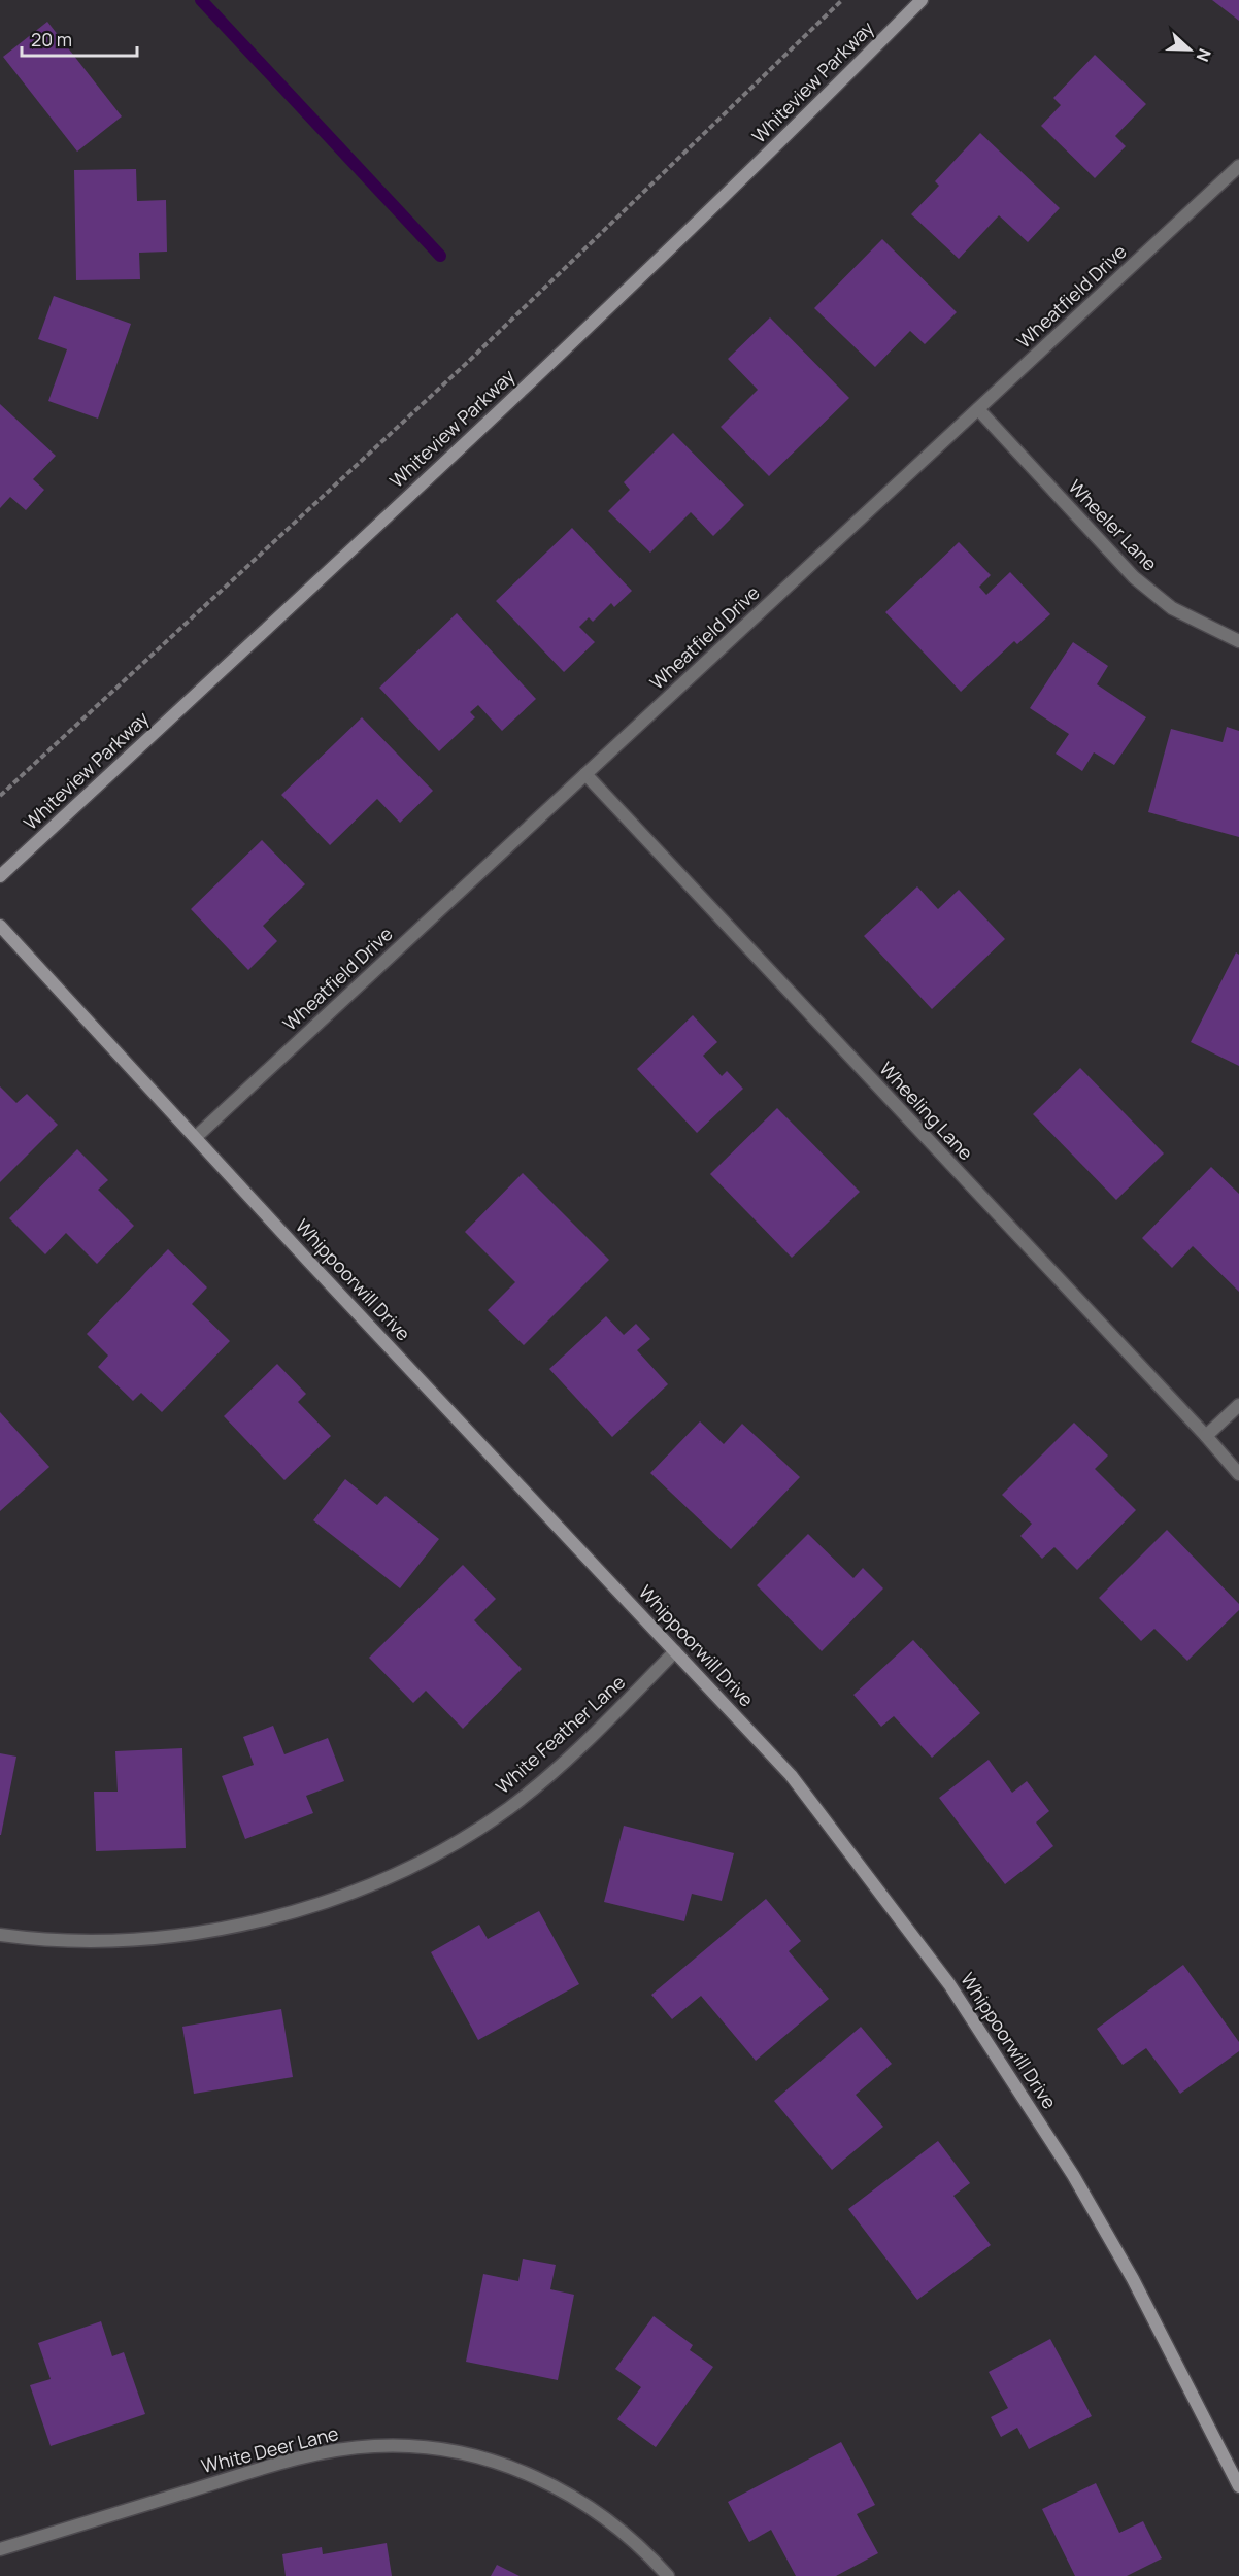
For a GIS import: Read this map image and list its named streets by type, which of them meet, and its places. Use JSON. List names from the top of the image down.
{
  "streets": {
    "street": [
      "Whiteview Parkway",
      "Wheatfield Drive",
      "Wheeler Lane",
      "Wheeling Lane",
      "Whippoorwill Drive",
      "White Feather Lane",
      "White Deer Lane"
    ]
  },
  "crossings": [
    ["Wheatfield Drive", "Wheeler Lane"],
    ["Wheatfield Drive", "Wheeling Lane"],
    ["Wheatfield Drive", "Whippoorwill Drive"],
    ["Whippoorwill Drive", "White Feather Lane"]
  ],
  "scale_bar": "20 m",
  "north": "right"
}
